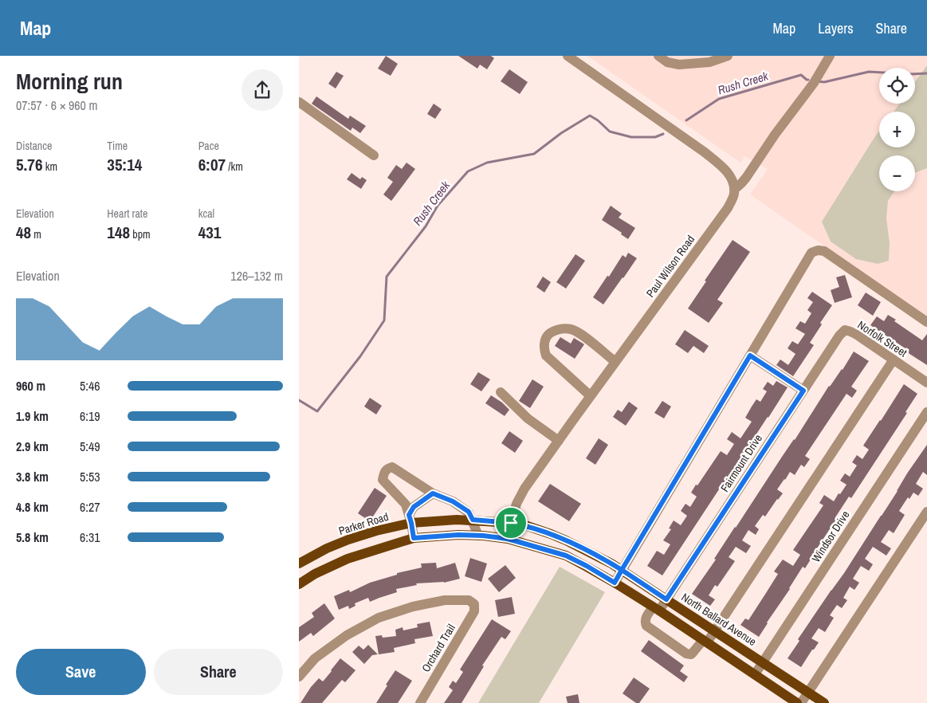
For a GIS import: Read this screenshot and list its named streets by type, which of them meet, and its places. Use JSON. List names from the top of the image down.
{
  "streets": {
    "main road": ["Parker Road", "North Ballard Avenue"],
    "street": [
      "Paul Wilson Road",
      "Norfolk Street",
      "Fairmount Drive",
      "Windsor Drive",
      "Orchard Trail"
    ]
  },
  "crossings": [
    ["Paul Wilson Road", "Parker Road"],
    ["Paul Wilson Road", "North Ballard Avenue"],
    ["Norfolk Street", "Fairmount Drive"],
    ["Fairmount Drive", "North Ballard Avenue"],
    ["Parker Road", "North Ballard Avenue"],
    ["Windsor Drive", "North Ballard Avenue"]
  ],
  "water": ["Rush Creek"],
  "page": {
    "header": "Map",
    "nav": ["Map", "Layers", "Share"],
    "heading": ["Morning run", "07:57 · 6 × 960 m"],
    "map_buttons": ["+", "−"],
    "stats": [
      ["Distance", "5.76 km"],
      ["Time", "35:14"],
      ["Pace", "6:07 /km"],
      ["Elevation", "48 m"],
      ["Heart rate", "148 bpm"],
      ["kcal", "431"]
    ],
    "chart": ["Elevation", "126–132 m"],
    "list": [
      {
        "name": "960 m",
        "note": "5:46"
      },
      {
        "name": "1.9 km",
        "note": "6:19"
      },
      {
        "name": "2.9 km",
        "note": "5:49"
      },
      {
        "name": "3.8 km",
        "note": "5:53"
      },
      {
        "name": "4.8 km",
        "note": "6:27"
      },
      {
        "name": "5.8 km",
        "note": "6:31"
      }
    ],
    "buttons": ["Save", "Share"]
  }
}
